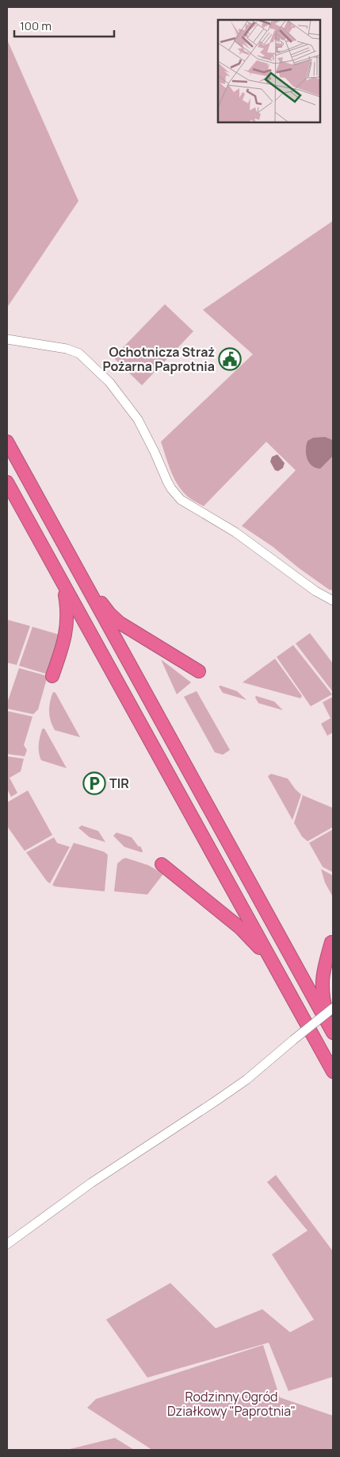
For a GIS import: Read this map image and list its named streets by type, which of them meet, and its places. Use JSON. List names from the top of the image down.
{
  "parks": ["Rodzinny Ogród Działkowy \"Paprotnia\""],
  "places": {
    "public building": ["Ochotnicza Straż Pożarna Paprotnia"],
    "parking": ["TIR"]
  },
  "scale_bar": "100 m"
}
